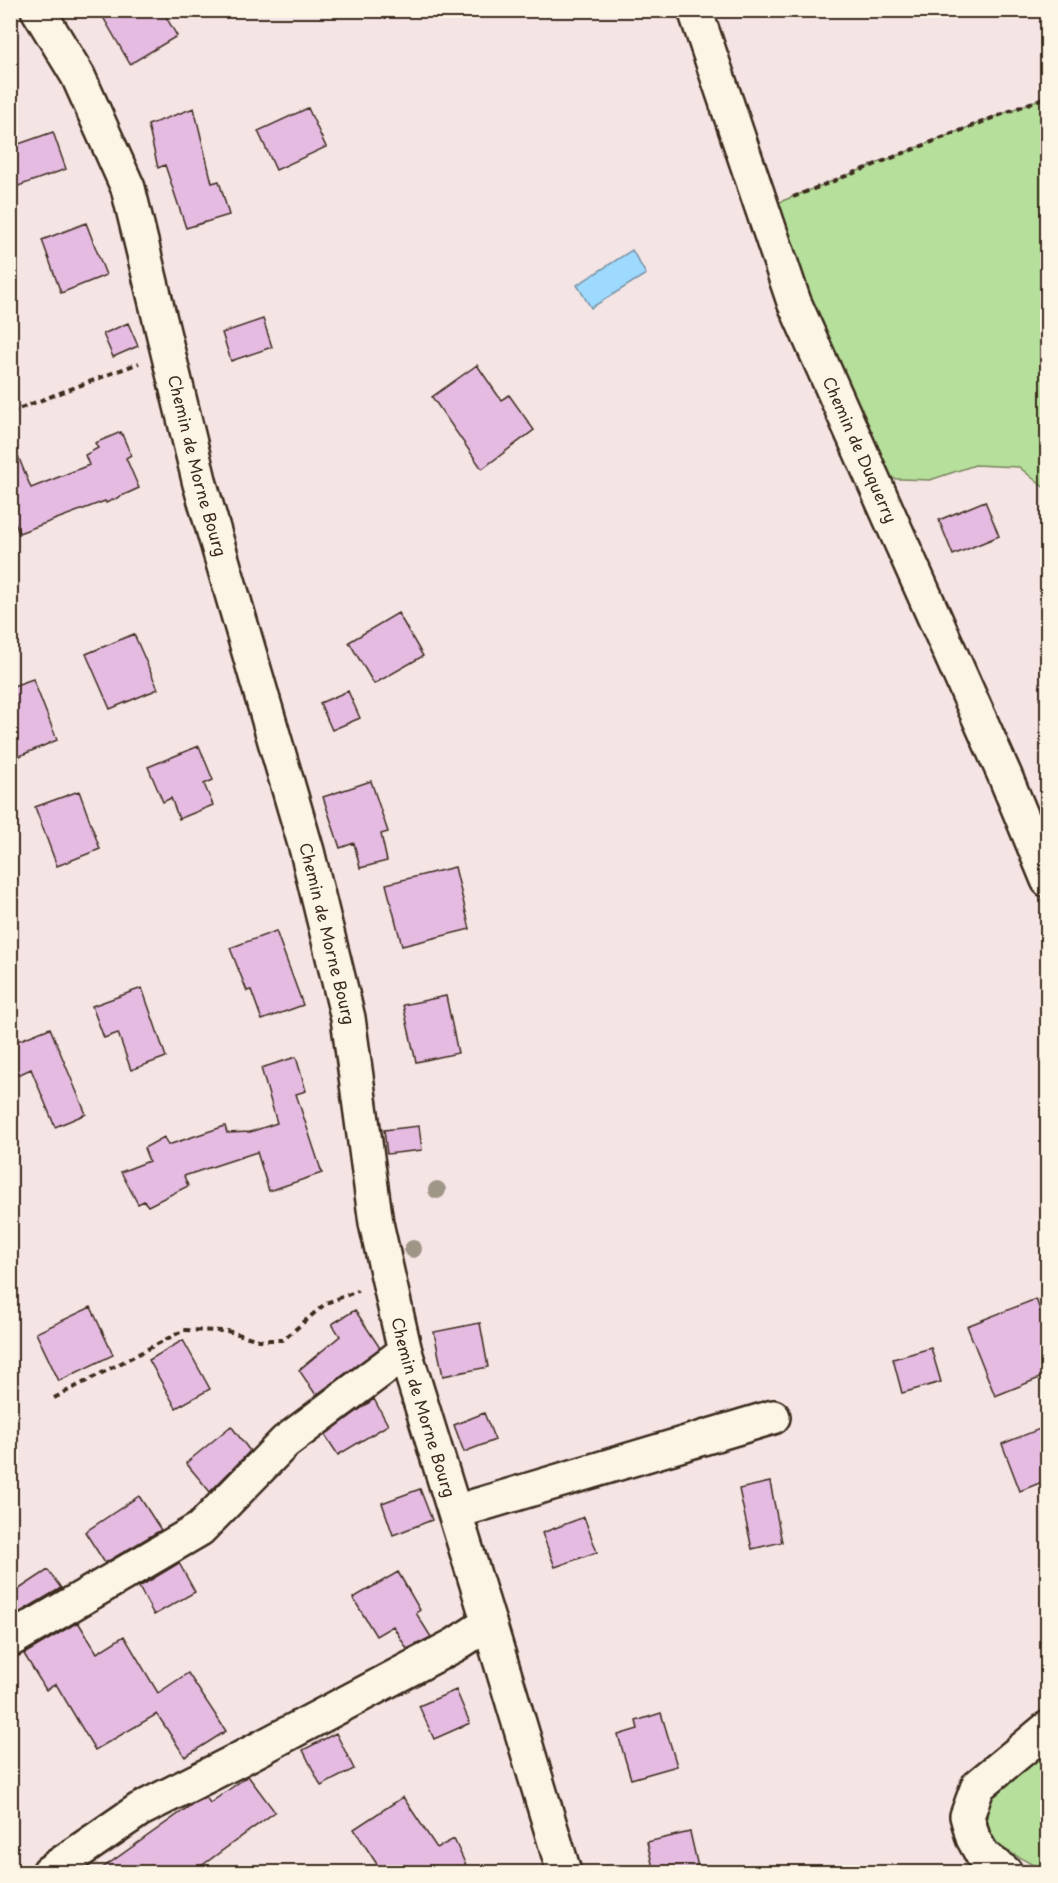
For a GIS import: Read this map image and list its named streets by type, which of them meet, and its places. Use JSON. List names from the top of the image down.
{
  "streets": {
    "street": ["Chemin de Duquerry", "Chemin de Morne Bourg"]
  }
}
